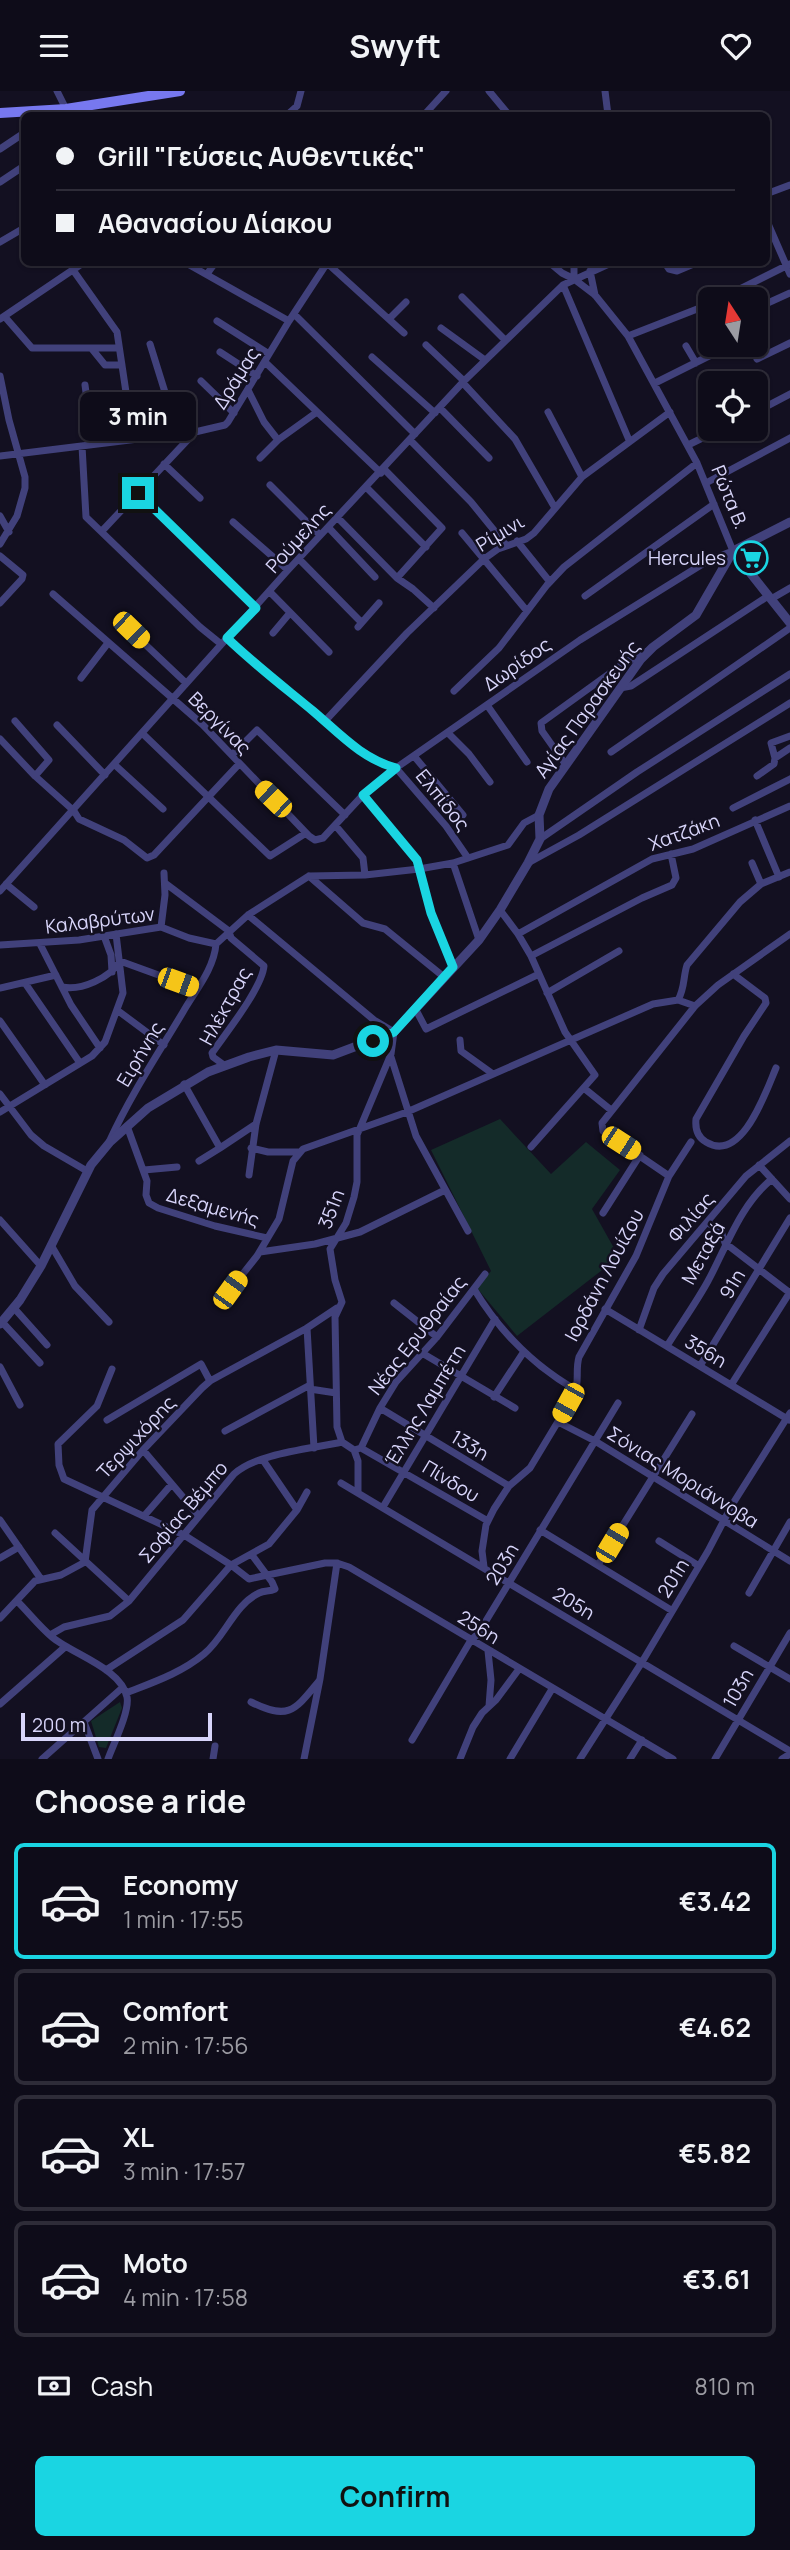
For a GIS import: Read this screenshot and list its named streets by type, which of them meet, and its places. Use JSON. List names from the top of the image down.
{
  "streets": {
    "street": [
      "Δράμας",
      "Ρώτα Β.",
      "Ρίμινι",
      "Ρούμελης",
      "Δωρίδος",
      "Αγίας Παρασκευής",
      "Βεργίνας",
      "Ελπίδος",
      "Χατζάκη",
      "Καλαβρύτων",
      "Ηλέκτρας",
      "Ειρήνης",
      "Δεξαμενής",
      "351η",
      "Φιλίας",
      "Μεταξά",
      "Ιορδάνη Λουίζου",
      "91η",
      "Νέας Ερυθραίας",
      "356η",
      "Έλλης Λαμπέτη",
      "Τερψιχόρης",
      "133η",
      "Σόνιας Μοριάννοβα",
      "Πίνδου",
      "Σοφίας Βέμπο",
      "203η",
      "201η",
      "205η",
      "256η",
      "103η"
    ]
  },
  "crossings": [
    ["Δράμας", "Ελπίδος"],
    ["Ρώτα Β.", "Ρίμινι"],
    ["Ρώτα Β.", "Ρούμελης"],
    ["Ρώτα Β.", "Δωρίδος"],
    ["Ρώτα Β.", "Αγίας Παρασκευής"],
    ["Ρίμινι", "Ελπίδος"],
    ["Ρούμελης", "Βεργίνας"],
    ["Ρούμελης", "Ελπίδος"],
    ["Δωρίδος", "Αγίας Παρασκευής"],
    ["Δωρίδος", "Ελπίδος"],
    ["Αγίας Παρασκευής", "Ηλέκτρας"],
    ["Αγίας Παρασκευής", "Ειρήνης"],
    ["Αγίας Παρασκευής", "Δεξαμενής"],
    ["Αγίας Παρασκευής", "351η"],
    ["Καλαβρύτων", "Ειρήνης"],
    ["351η", "Τερψιχόρης"],
    ["351η", "Σοφίας Βέμπο"],
    ["Φιλίας", "356η"],
    ["Μεταξά", "356η"],
    ["Ιορδάνη Λουίζου", "356η"],
    ["91η", "356η"],
    ["Νέας Ερυθραίας", "133η"],
    ["Νέας Ερυθραίας", "Πίνδου"],
    ["356η", "201η"],
    ["Έλλης Λαμπέτη", "133η"],
    ["Έλλης Λαμπέτη", "Πίνδου"],
    ["Έλλης Λαμπέτη", "205η"],
    ["Σόνιας Μοριάννοβα", "203η"],
    ["Σόνιας Μοριάννοβα", "201η"],
    ["203η", "205η"],
    ["203η", "256η"],
    ["201η", "205η"],
    ["201η", "256η"],
    ["205η", "103η"]
  ],
  "places": {
    "supermarket": ["Hercules"]
  },
  "scale_bar": "200 m",
  "north": "top",
  "page": {
    "header": "Swyft",
    "banner": ["Grill \"Γεύσεις Αυθεντικές\"", "Αθανασίου Δίακου"],
    "bubble": "3 min",
    "scale": "200 m",
    "heading": "Choose a ride",
    "list": [
      {
        "name": "Economy",
        "note": "1 min · 17:55",
        "value": "€3.42"
      },
      {
        "name": "Comfort",
        "note": "2 min · 17:56",
        "value": "€4.62"
      },
      {
        "name": "XL",
        "note": "3 min · 17:57",
        "value": "€5.82"
      },
      {
        "name": "Moto",
        "note": "4 min · 17:58",
        "value": "€3.61"
      }
    ],
    "pay": ["Cash", "810 m"],
    "buttons": "Confirm"
  }
}
